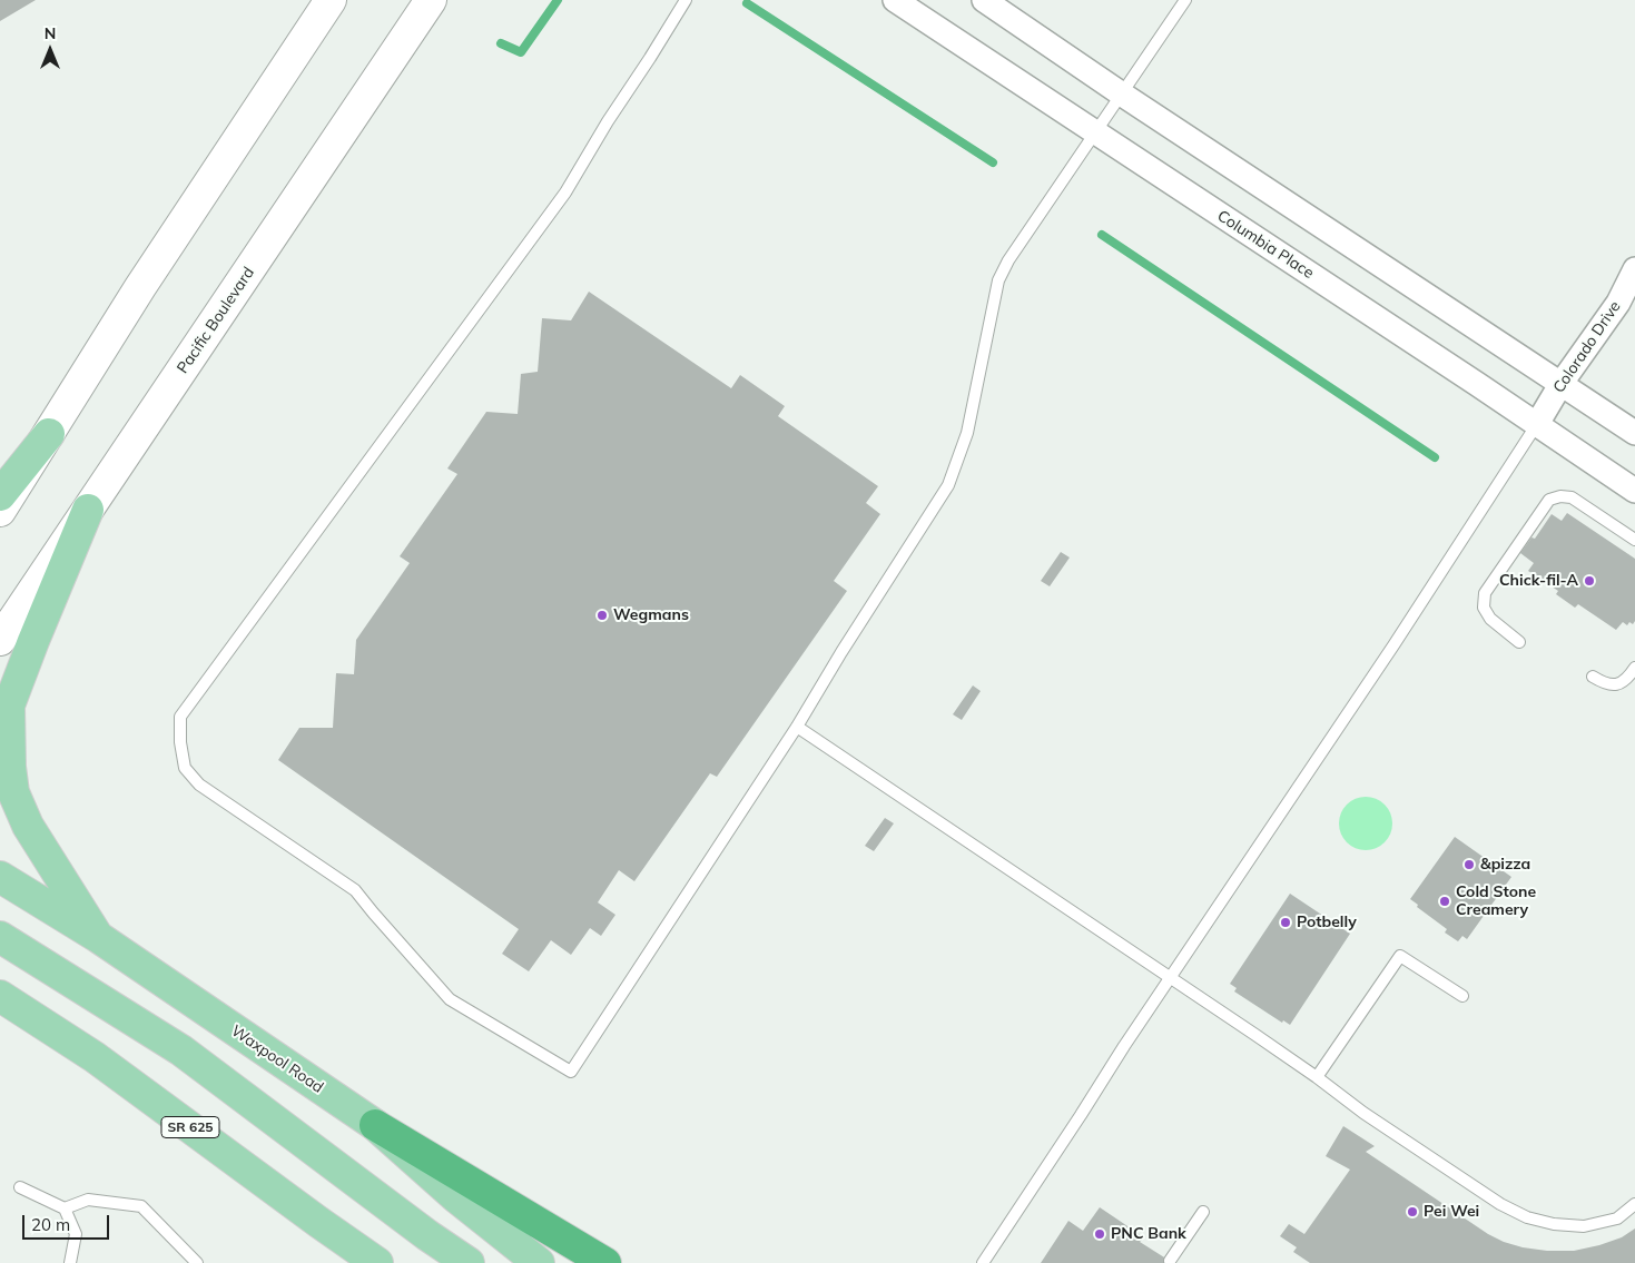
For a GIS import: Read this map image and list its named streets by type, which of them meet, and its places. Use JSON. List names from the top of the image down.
{
  "streets": {
    "main road": ["Pacific Boulevard", "Waxpool Road", "SR 625"],
    "street": ["Columbia Place", "Colorado Drive"]
  },
  "crossings": [
    ["Columbia Place", "Colorado Drive"]
  ],
  "places": [
    "Chick-fil-A",
    "Wegmans",
    "&pizza",
    "Cold Stone Creamery",
    "Potbelly",
    "Pei Wei",
    "PNC Bank"
  ],
  "scale_bar": "20 m",
  "north": "top"
}
